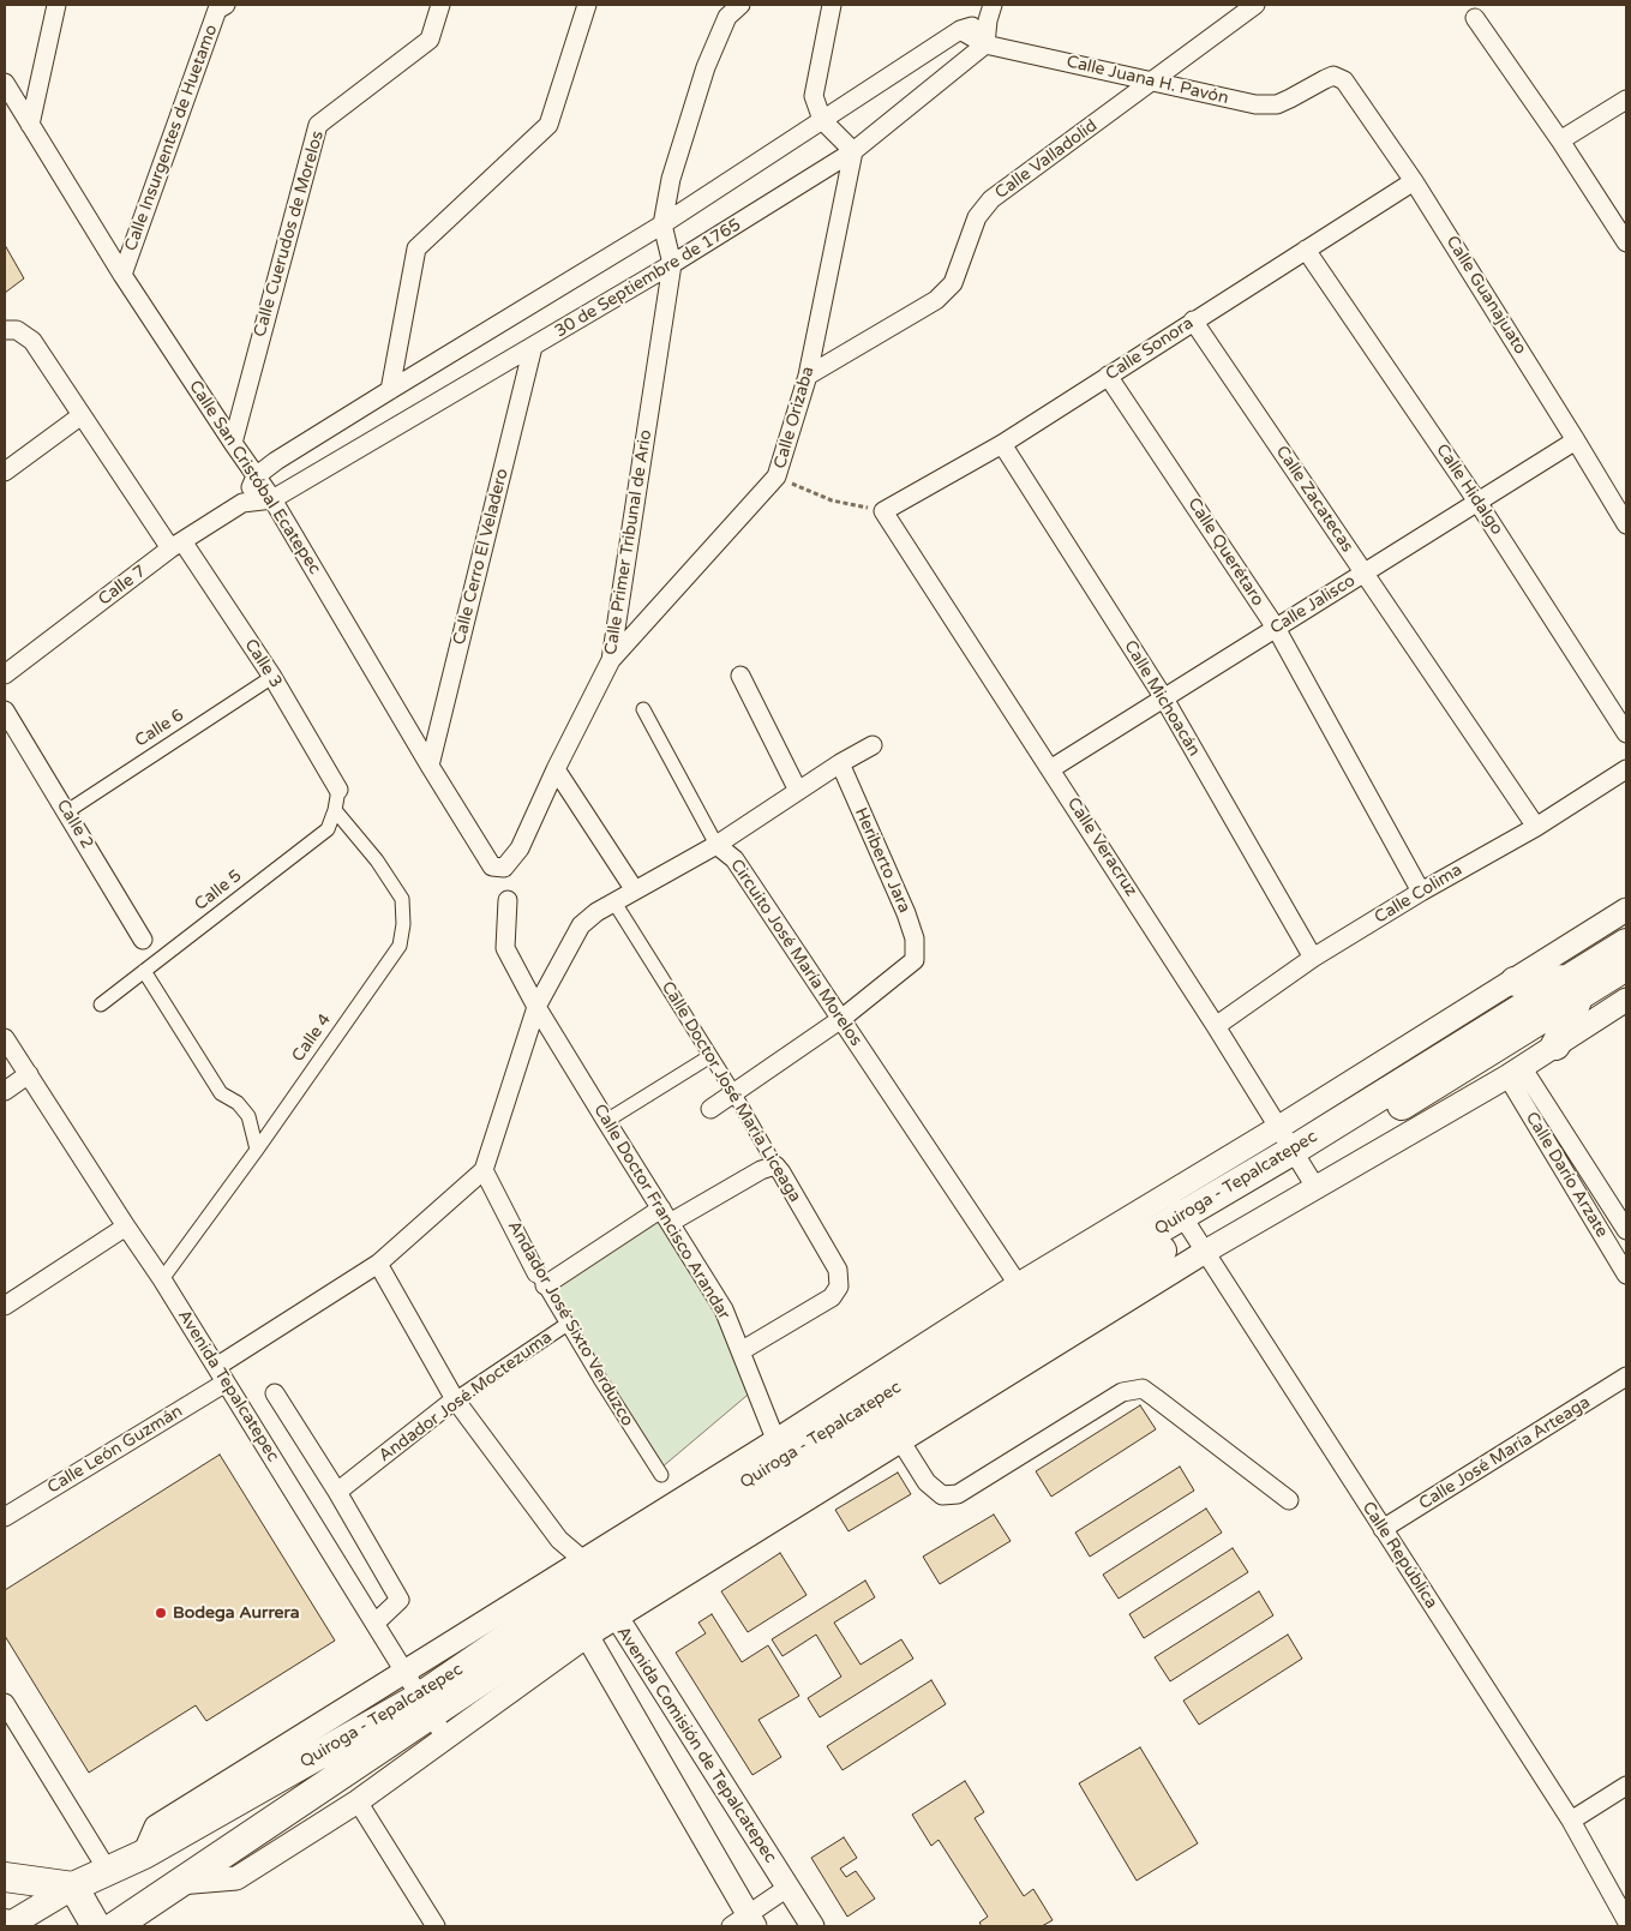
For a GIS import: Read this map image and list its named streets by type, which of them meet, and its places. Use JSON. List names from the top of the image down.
{
  "streets": {
    "main road": ["Quiroga - Tepalcatepec"],
    "street": [
      "Calle Juana H. Pavón",
      "Calle Insurgentes de Huetamo",
      "Calle Valladolid",
      "Calle Cuerudos de Morelos",
      "30 de Septiembre de 1765",
      "Calle Guanajuato",
      "Calle Sonora",
      "Calle Orizaba",
      "Calle San Cristóbal Ecatepec",
      "Calle Hidalgo",
      "Calle Zacatecas",
      "Calle Primer Tribunal de Ario",
      "Calle Querétaro",
      "Calle Cerro El Veladero",
      "Calle 7",
      "Calle Jalisco",
      "Calle 3",
      "Calle Michoacán",
      "Calle 6",
      "Calle 2",
      "Calle Veracruz",
      "Heriberto Jara",
      "Calle 5",
      "Calle Colima",
      "Circuito José María Morelos",
      "Calle 4",
      "Calle Doctor José María Liceaga",
      "Calle Darío Arzate",
      "Calle Doctor Francisco Arandar",
      "Andador José Sixto Verduzco",
      "Avenida Tepalcatepec",
      "Andador José Moctezuma",
      "Calle León Guzmán",
      "Calle José María Arteaga",
      "Calle República",
      "Avenida Comisión de Tepalcatepec"
    ]
  },
  "crossings": [
    ["Calle Juana H. Pavón", "Calle Valladolid"],
    ["Calle Juana H. Pavón", "30 de Septiembre de 1765"],
    ["Calle Juana H. Pavón", "Calle Guanajuato"],
    ["Calle Insurgentes de Huetamo", "Calle San Cristóbal Ecatepec"],
    ["Calle Valladolid", "Calle Orizaba"],
    ["Calle Cuerudos de Morelos", "Calle San Cristóbal Ecatepec"],
    ["30 de Septiembre de 1765", "Calle Orizaba"],
    ["30 de Septiembre de 1765", "Calle San Cristóbal Ecatepec"],
    ["30 de Septiembre de 1765", "Calle Primer Tribunal de Ario"],
    ["30 de Septiembre de 1765", "Calle Cerro El Veladero"],
    ["30 de Septiembre de 1765", "Calle 7"],
    ["Calle Guanajuato", "Calle Sonora"],
    ["Calle Guanajuato", "Calle Jalisco"],
    ["Calle Sonora", "Calle Hidalgo"],
    ["Calle Sonora", "Calle Zacatecas"],
    ["Calle Sonora", "Calle Querétaro"],
    ["Calle Sonora", "Calle Michoacán"],
    ["Calle Sonora", "Calle Veracruz"],
    ["Calle Orizaba", "Calle Primer Tribunal de Ario"],
    ["Calle San Cristóbal Ecatepec", "Calle Primer Tribunal de Ario"],
    ["Calle San Cristóbal Ecatepec", "Calle Cerro El Veladero"],
    ["Calle San Cristóbal Ecatepec", "Calle 7"],
    ["Calle Hidalgo", "Calle Jalisco"],
    ["Calle Zacatecas", "Calle Jalisco"],
    ["Calle Zacatecas", "Calle Colima"],
    ["Calle Querétaro", "Calle Jalisco"],
    ["Calle Querétaro", "Calle Colima"],
    ["Calle 7", "Calle 3"],
    ["Calle Jalisco", "Calle Michoacán"],
    ["Calle Jalisco", "Calle Veracruz"],
    ["Calle 3", "Calle 6"],
    ["Calle 3", "Calle 5"],
    ["Calle Michoacán", "Calle Colima"],
    ["Calle 6", "Calle 2"],
    ["Calle Veracruz", "Calle Colima"],
    ["Calle Veracruz", "Quiroga - Tepalcatepec"],
    ["Heriberto Jara", "Circuito José María Morelos"],
    ["Calle 5", "Calle 4"],
    ["Circuito José María Morelos", "Calle Doctor José María Liceaga"],
    ["Circuito José María Morelos", "Quiroga - Tepalcatepec"],
    ["Circuito José María Morelos", "Calle Doctor Francisco Arandar"],
    ["Circuito José María Morelos", "Andador José Sixto Verduzco"],
    ["Calle 4", "Avenida Tepalcatepec"],
    ["Calle Doctor José María Liceaga", "Calle Doctor Francisco Arandar"],
    ["Quiroga - Tepalcatepec", "Calle Doctor Francisco Arandar"],
    ["Quiroga - Tepalcatepec", "Avenida Tepalcatepec"],
    ["Quiroga - Tepalcatepec", "Calle República"],
    ["Quiroga - Tepalcatepec", "Avenida Comisión de Tepalcatepec"],
    ["Andador José Sixto Verduzco", "Andador José Moctezuma"],
    ["Avenida Tepalcatepec", "Calle León Guzmán"],
    ["Calle José María Arteaga", "Calle República"]
  ],
  "places": ["Bodega Aurrera"]
}
